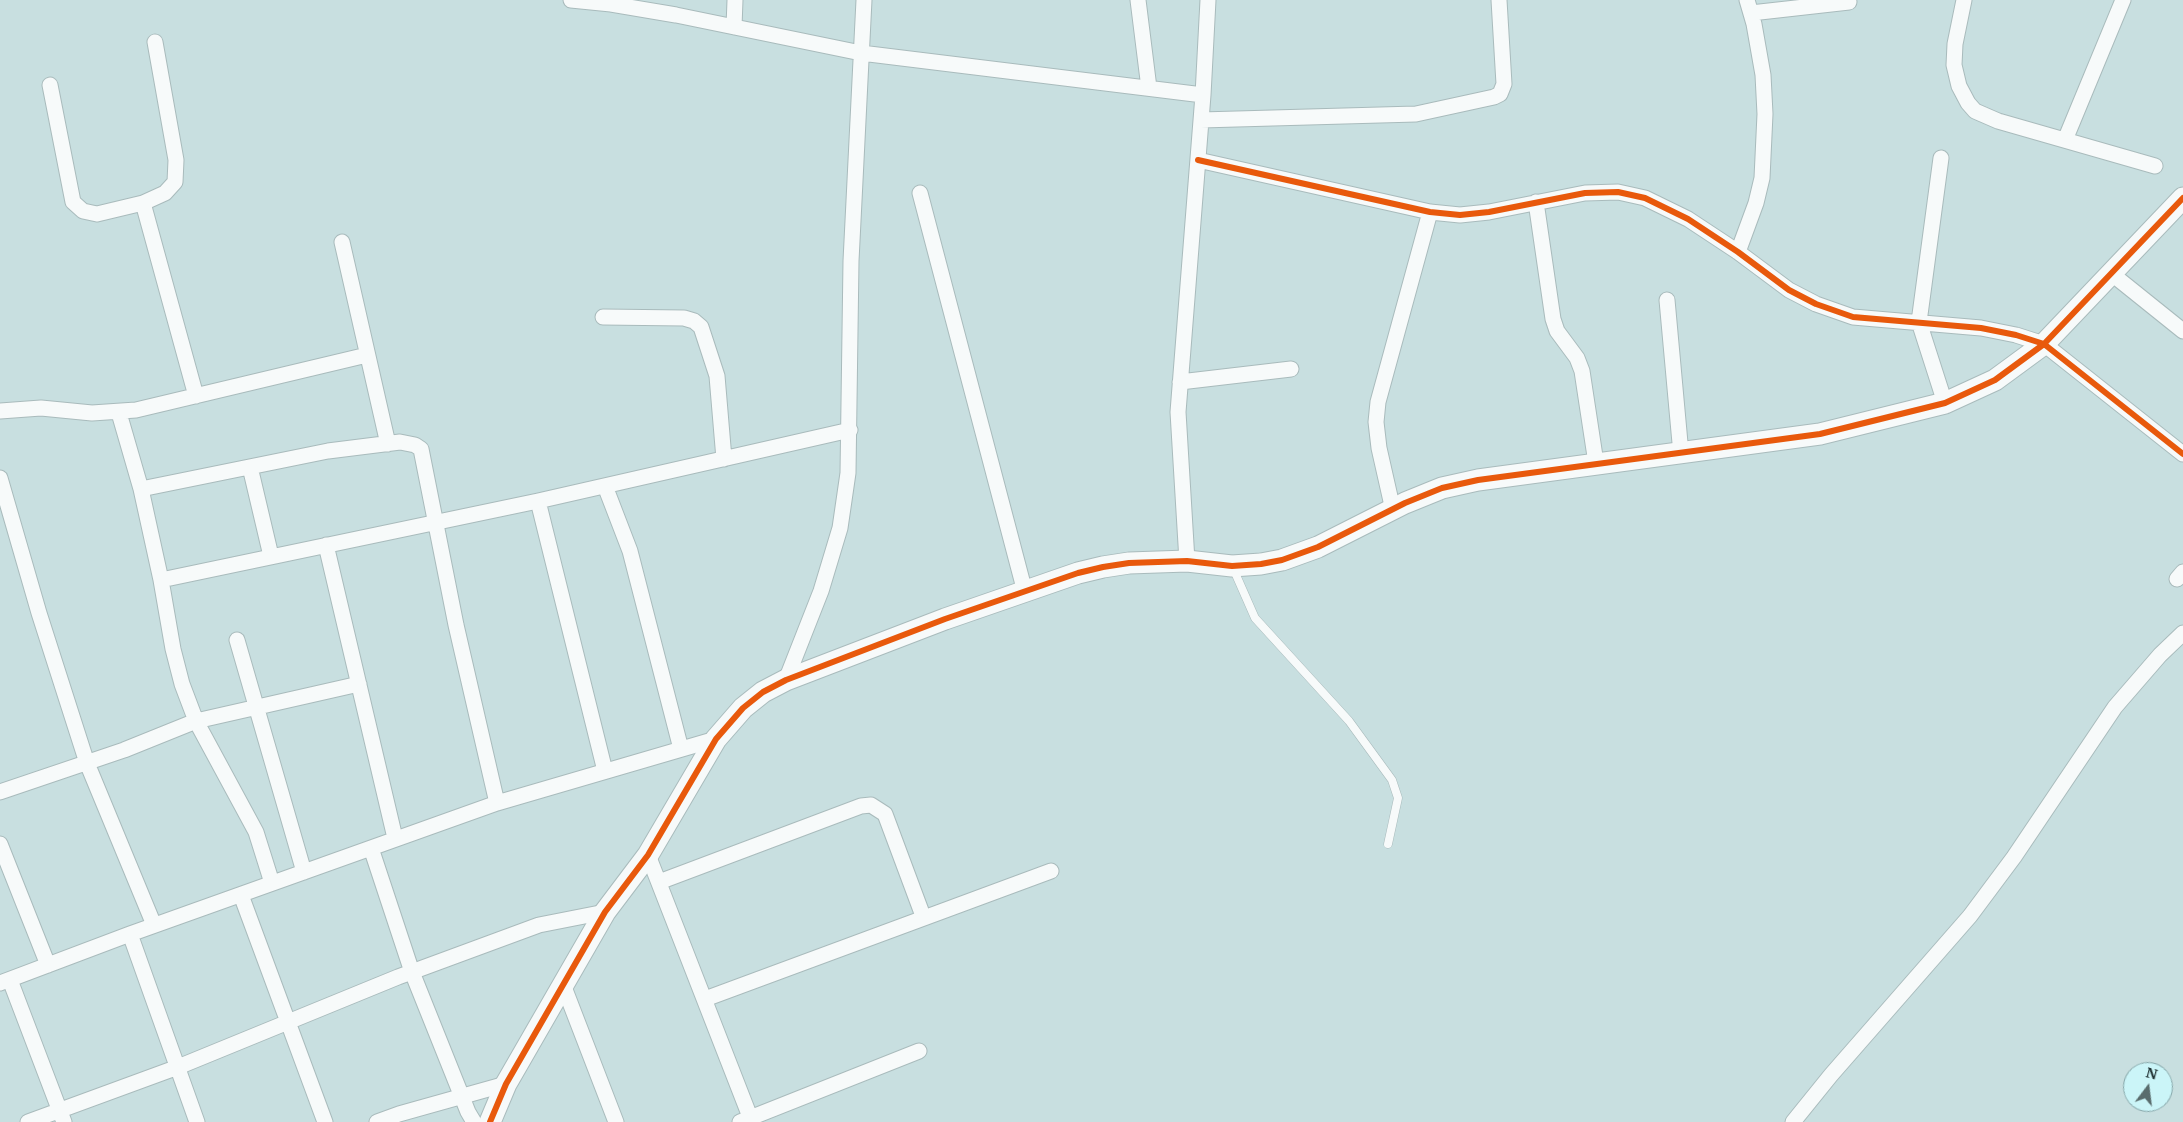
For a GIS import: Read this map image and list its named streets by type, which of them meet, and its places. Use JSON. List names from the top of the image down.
{
  "north": "top"
}
